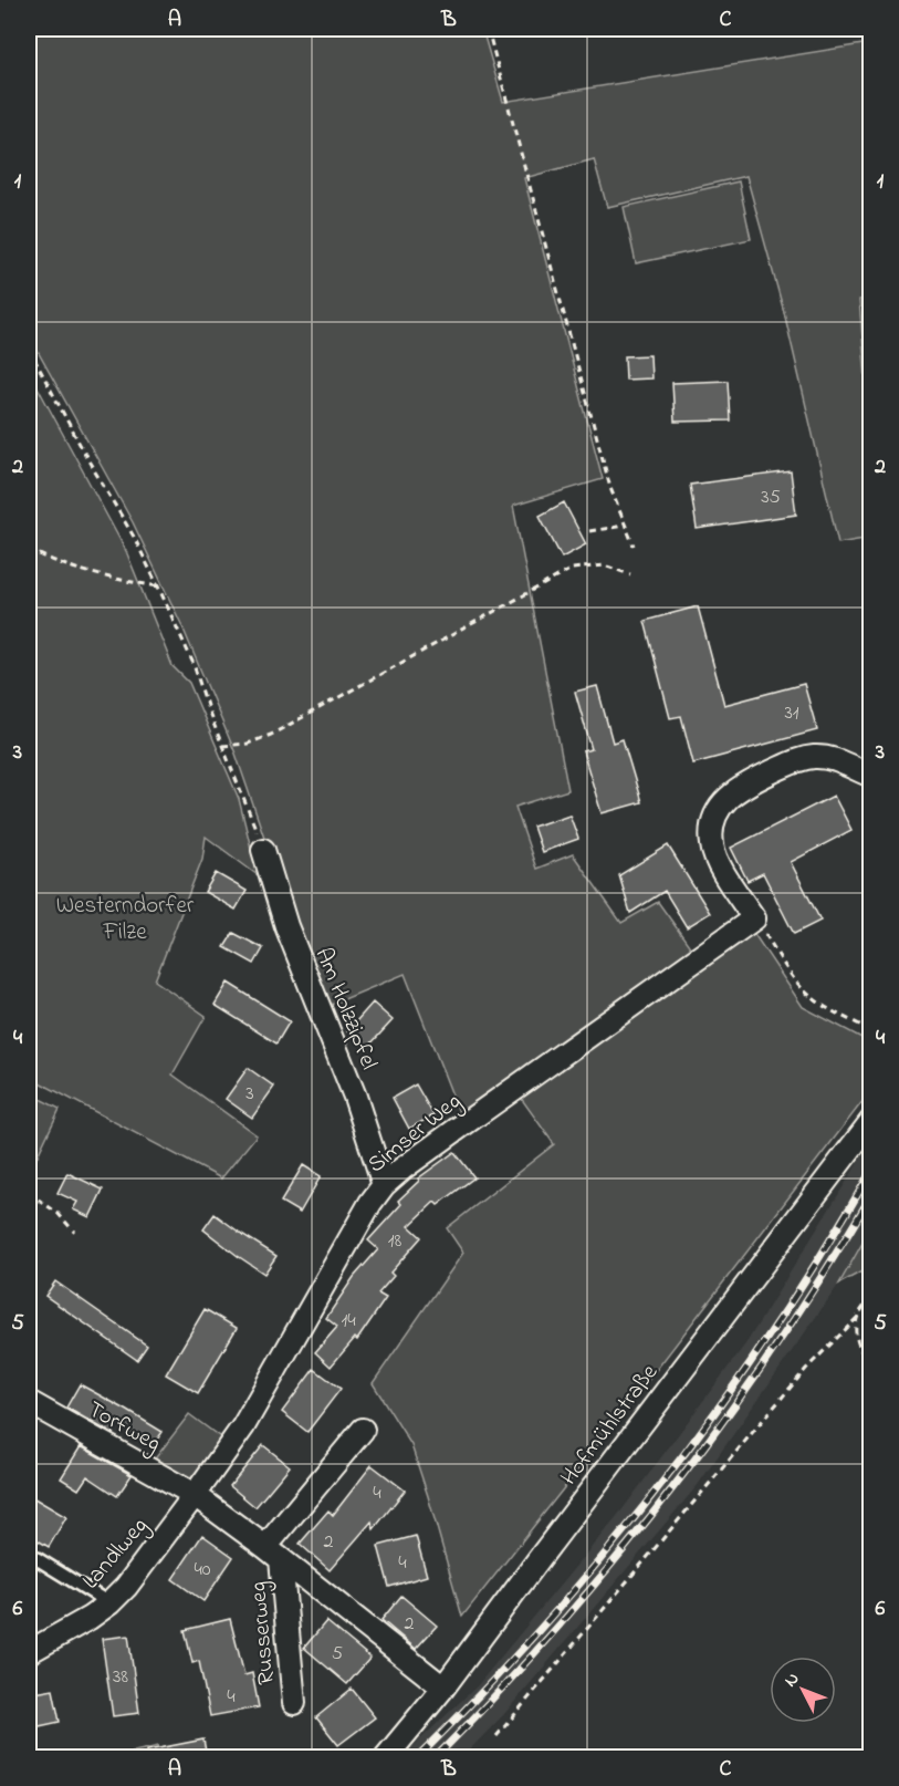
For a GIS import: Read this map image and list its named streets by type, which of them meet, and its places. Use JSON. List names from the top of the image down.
{
  "streets": {
    "street": [
      "Am Holzzipfel",
      "Simser Weg",
      "Hofmühlstraße",
      "Torfweg",
      "Landlweg",
      "Russerweg"
    ]
  },
  "crossings": [
    ["Am Holzzipfel", "Simser Weg"],
    ["Simser Weg", "Torfweg"],
    ["Simser Weg", "Landlweg"],
    ["Torfweg", "Landlweg"]
  ],
  "parks": ["Westerndorfer Filze"],
  "house_numbers": [
    "35",
    "31",
    "3",
    "18",
    "14",
    "4",
    "2",
    "4",
    "40",
    "2",
    "5",
    "38",
    "4"
  ],
  "north": "top left",
  "grid": {
    "columns": ["A", "B", "C"],
    "rows": [
      "1",
      "2",
      "3",
      "4",
      "5",
      "6"
    ]
  }
}
